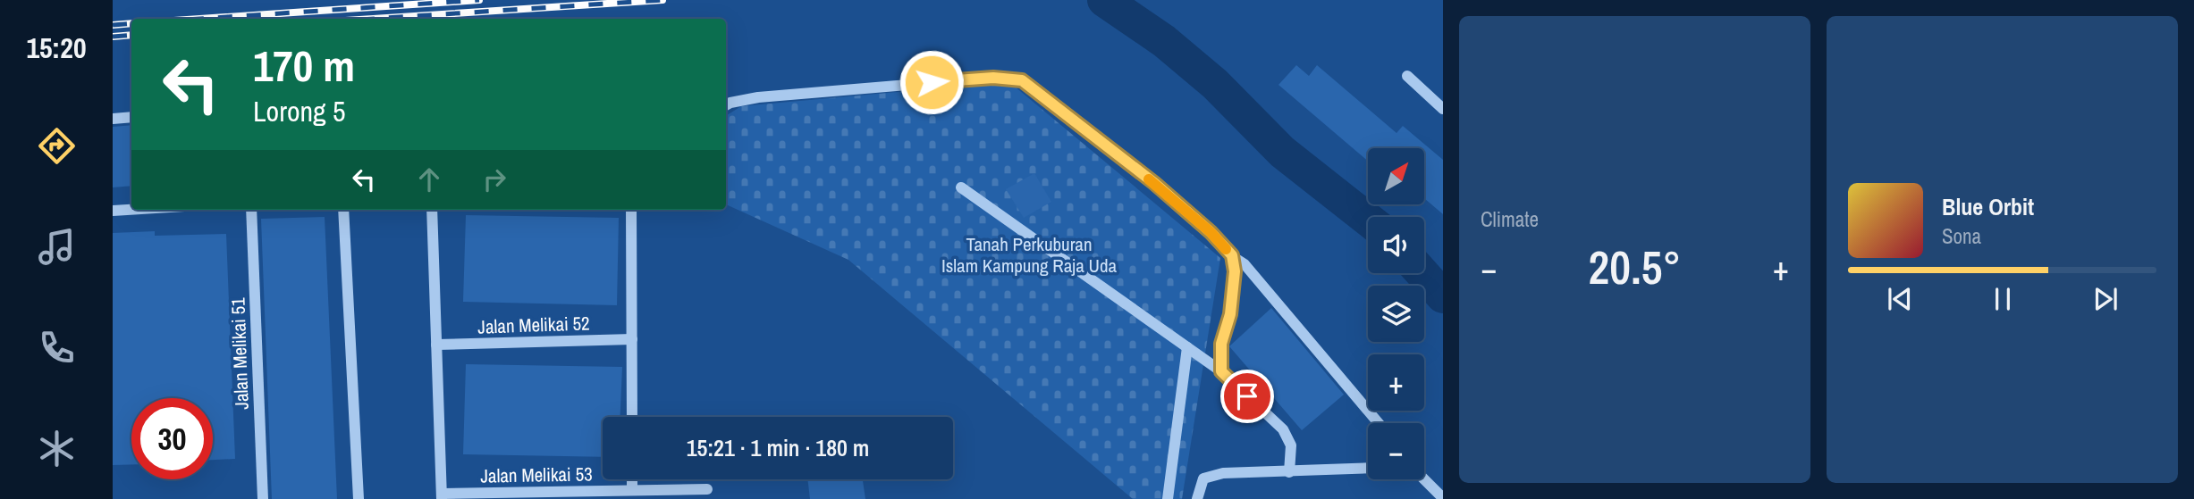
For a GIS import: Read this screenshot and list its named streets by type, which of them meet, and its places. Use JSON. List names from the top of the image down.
{
  "streets": {
    "street": ["Jalan Melikai 52", "Jalan Melikai 51", "Jalan Melikai 53"]
  },
  "parks": ["Tanah Perkuburan Islam Kampung Raja Uda"],
  "north": "top right",
  "page": {
    "tabs": "15:20",
    "tile": "Climate",
    "turn": ["170 m", "Lorong 5"],
    "map_buttons": ["+", "−"],
    "song": ["Blue Orbit", "Sona"],
    "heat": ["−", "20.5°", "+"],
    "limit": "30",
    "trip": "15:21 · 1 min · 180 m"
  }
}
